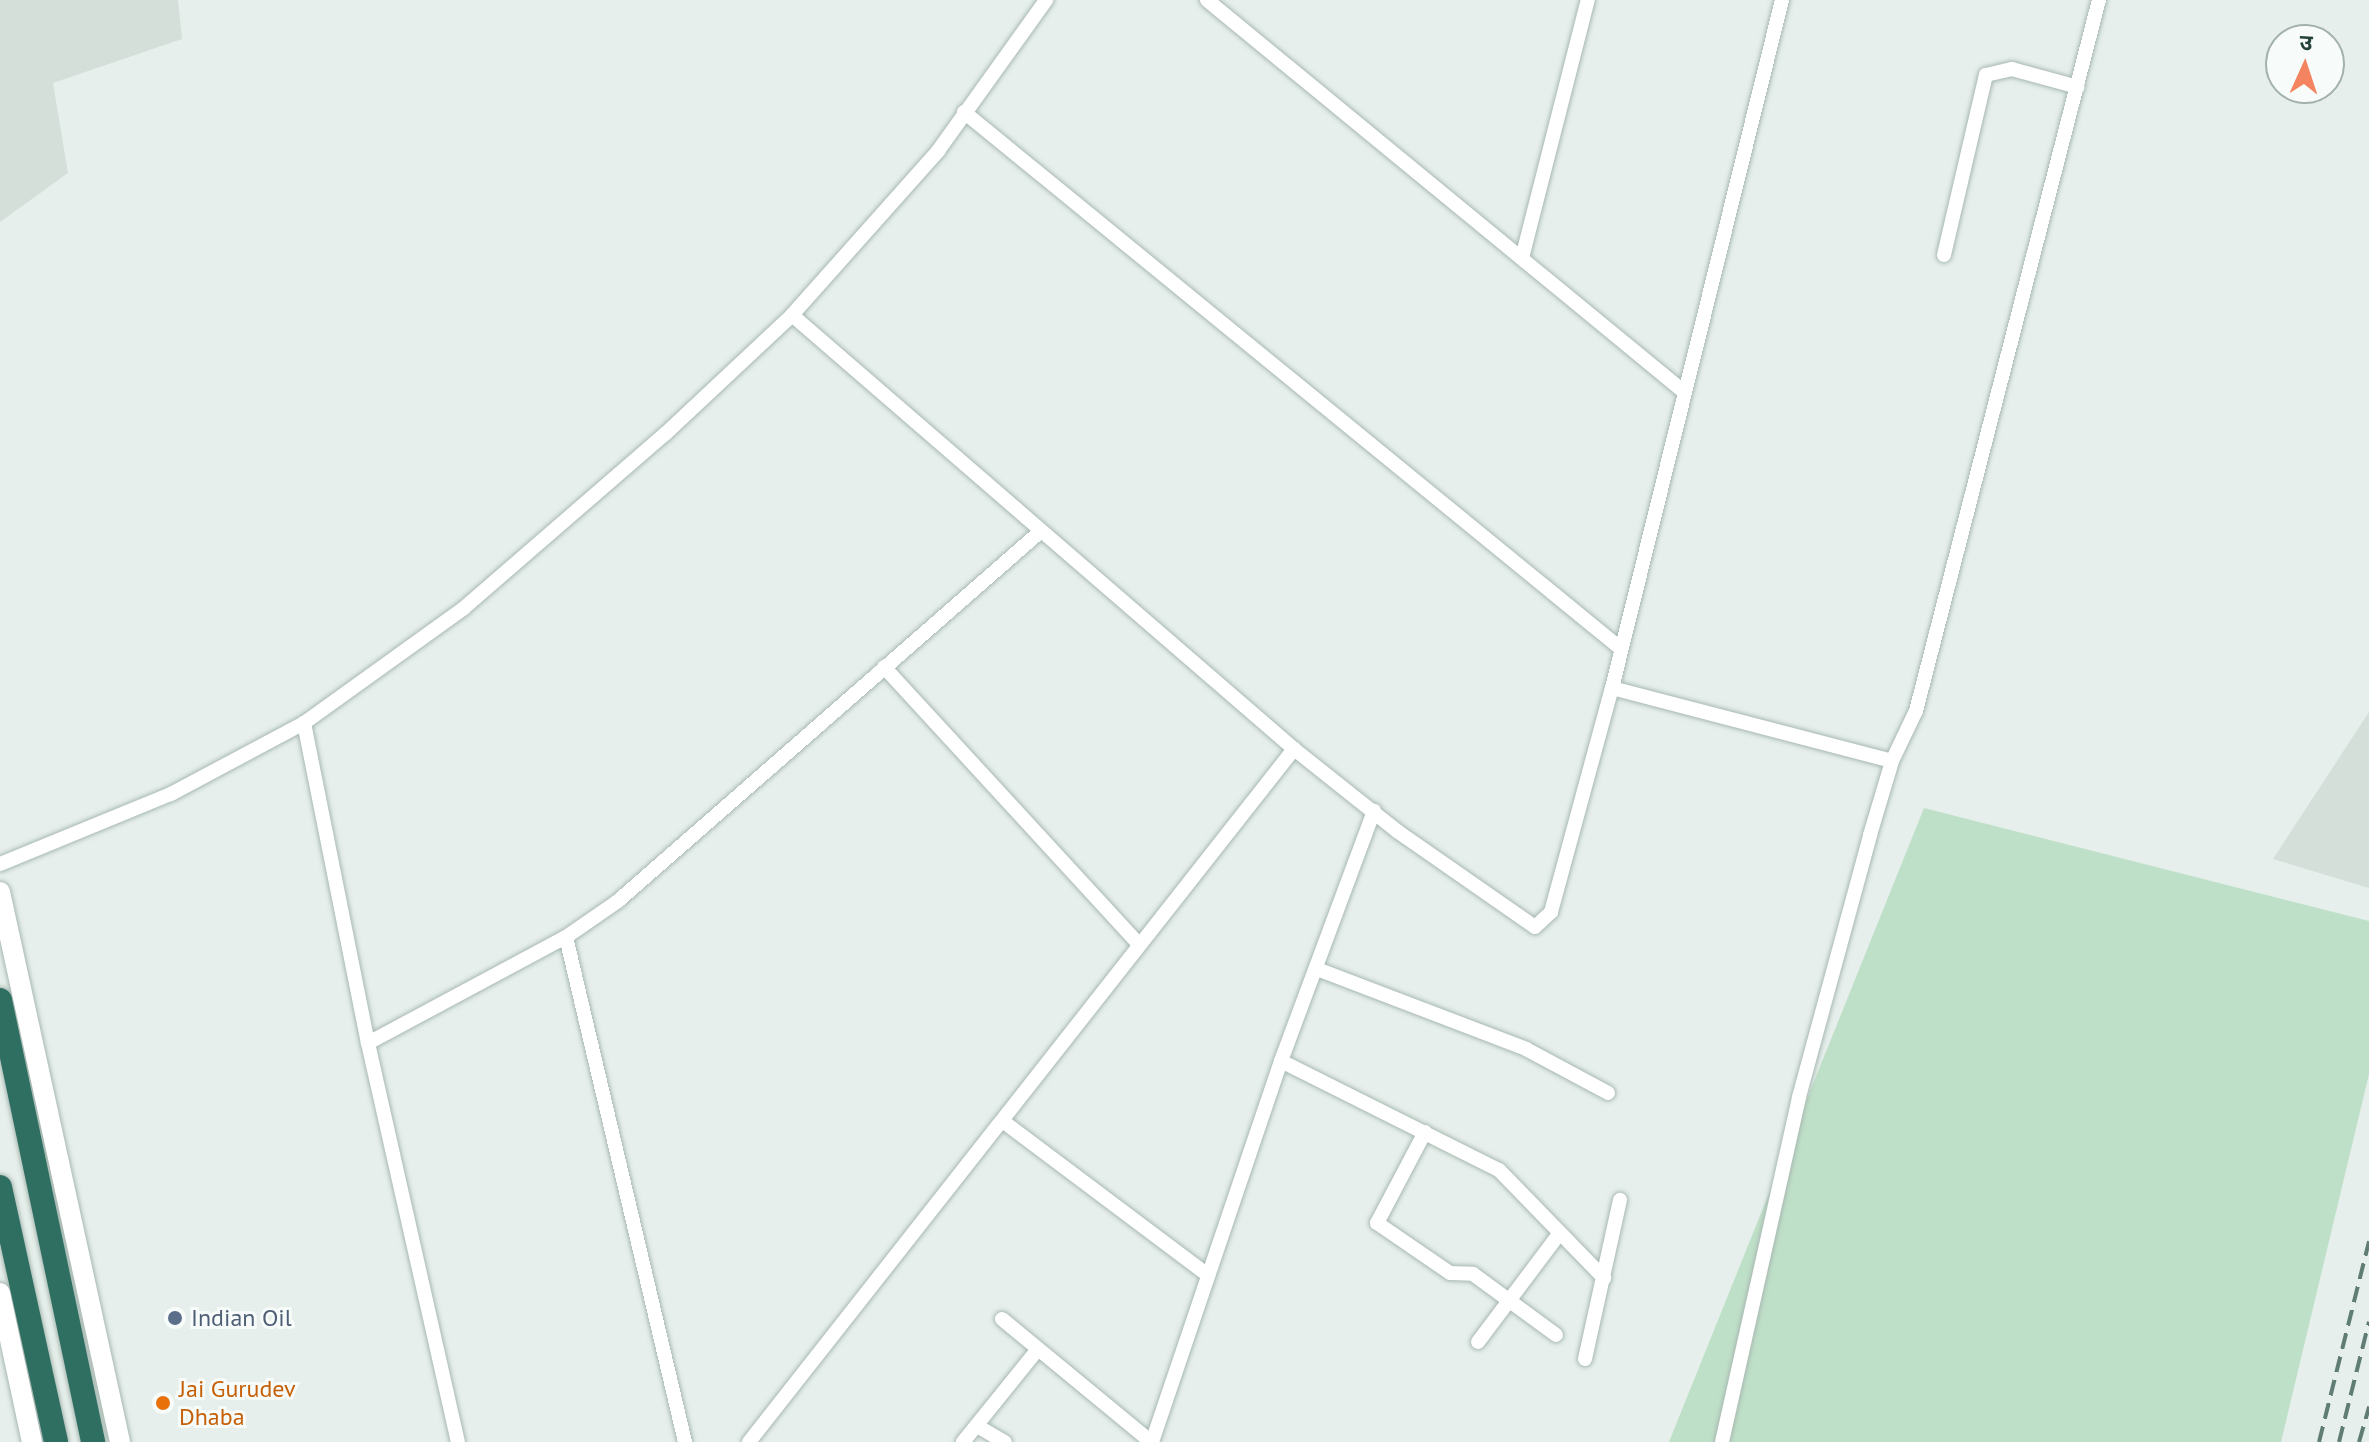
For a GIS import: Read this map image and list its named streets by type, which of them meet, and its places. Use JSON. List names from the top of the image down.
{
  "places": ["Indian Oil", "Jai Gurudev Dhaba"],
  "north": "top"
}
